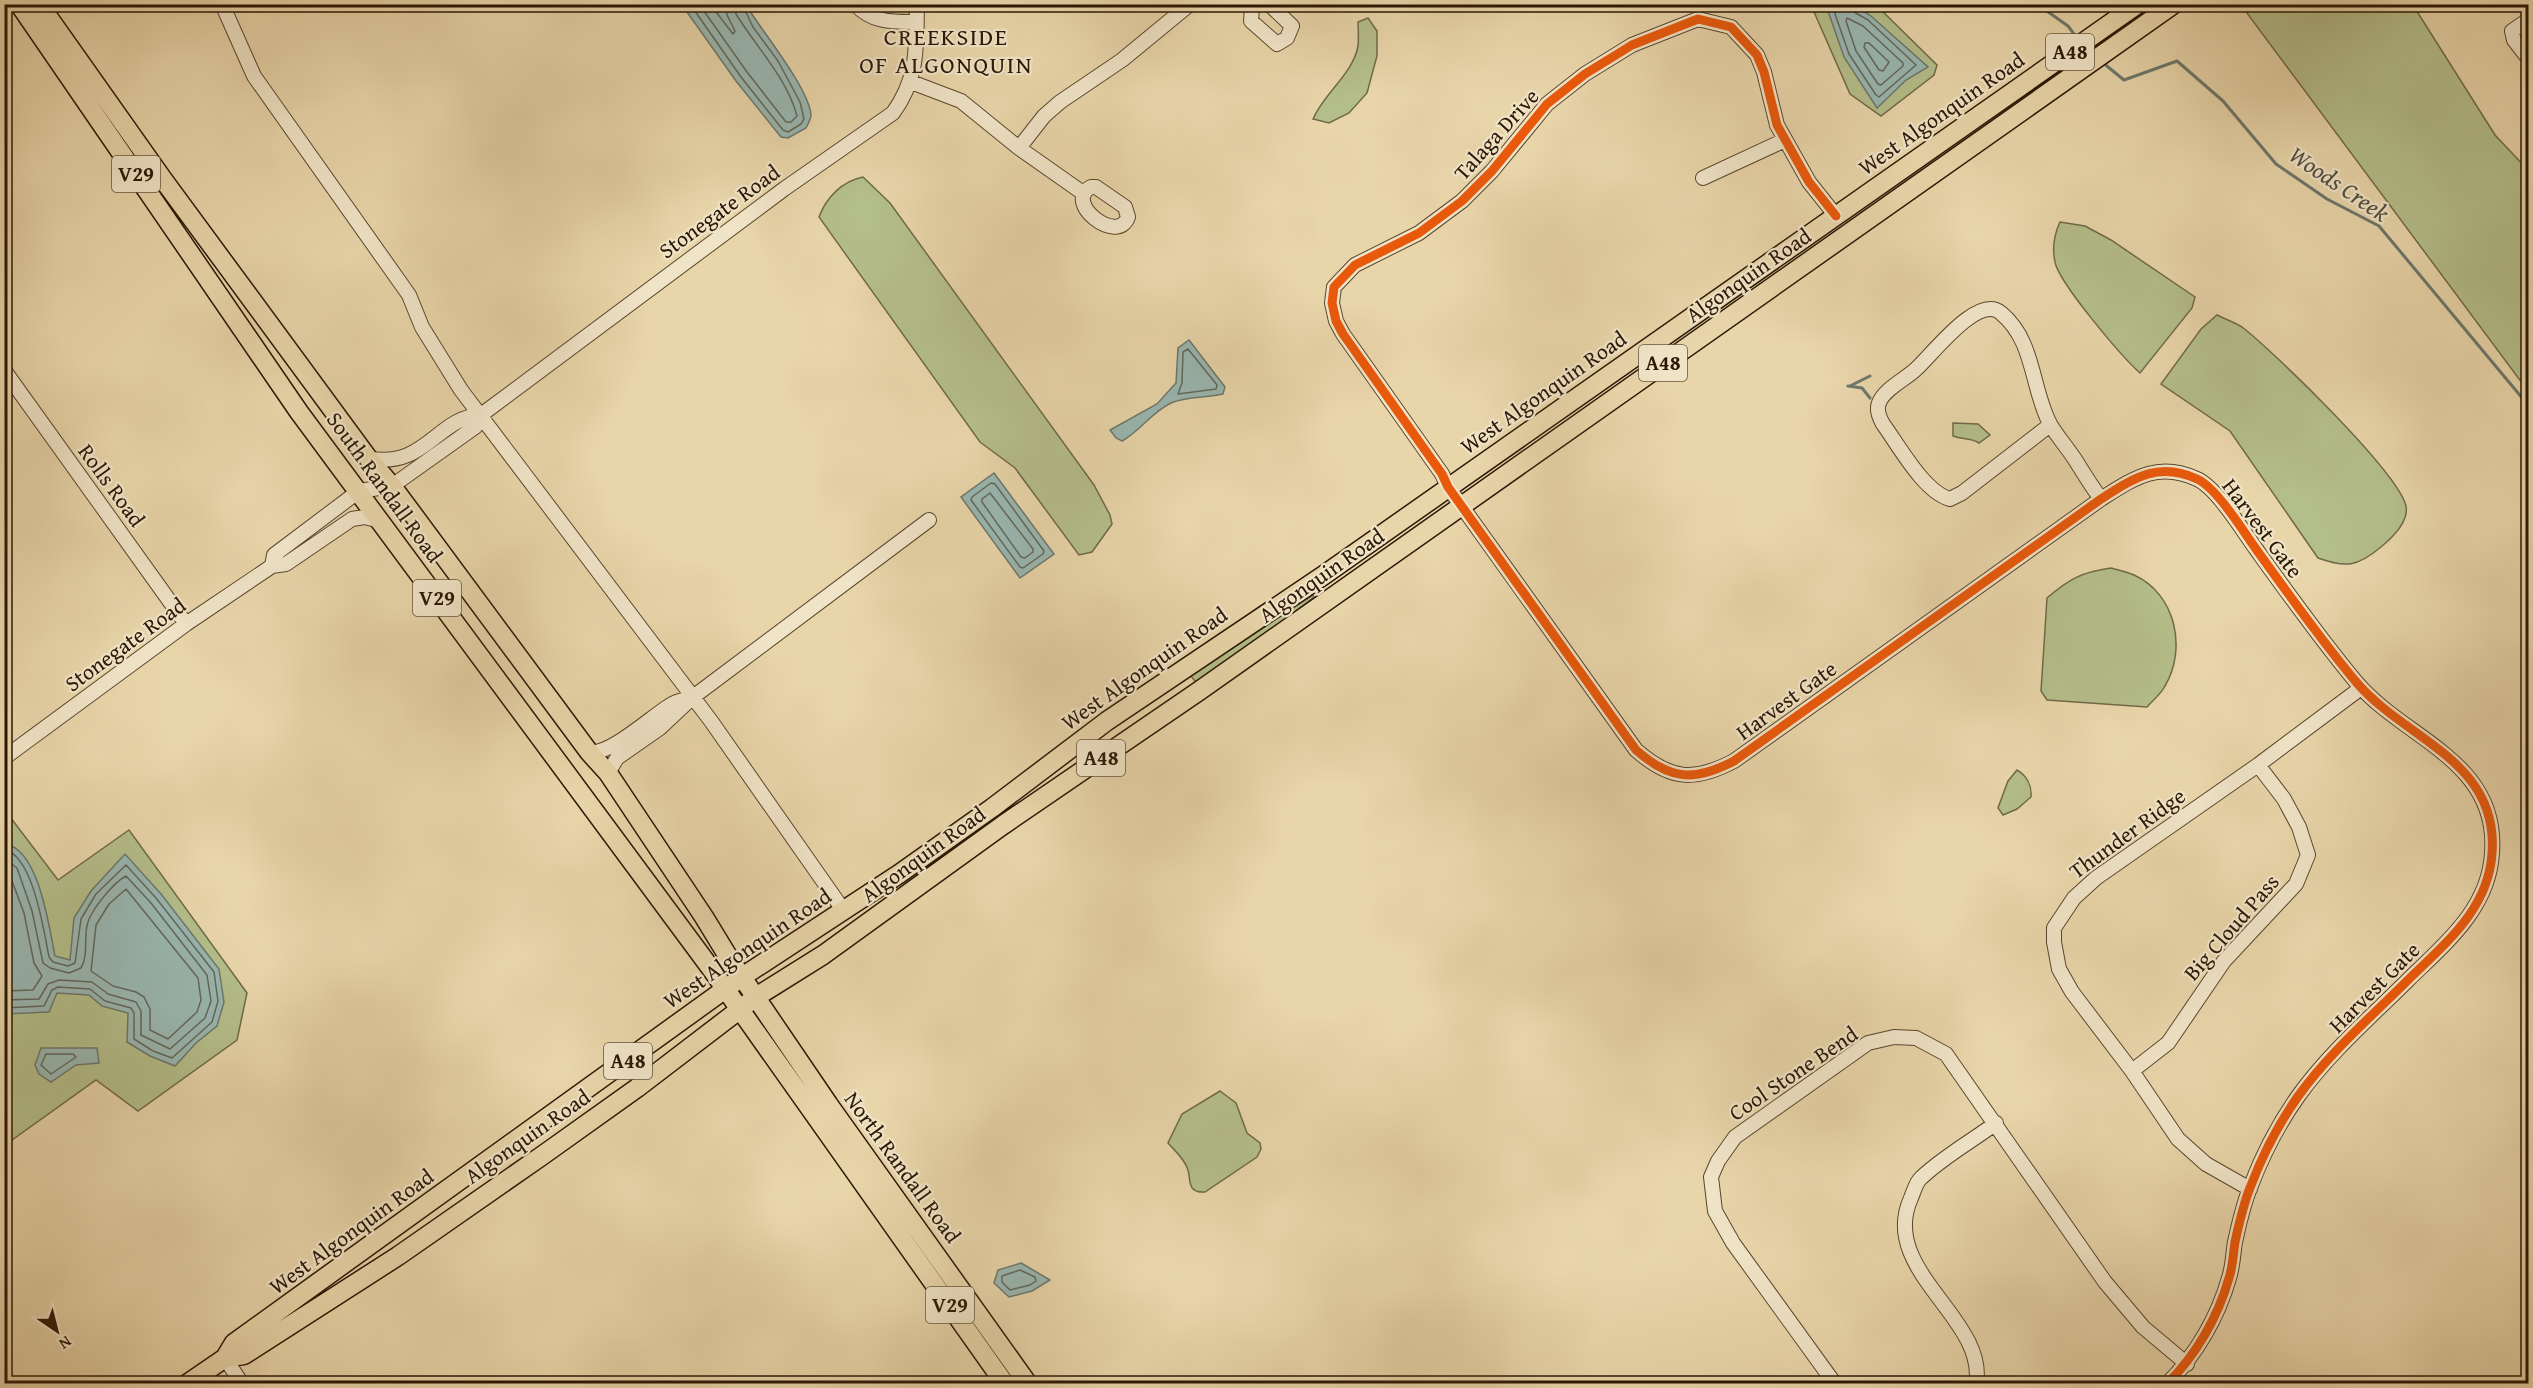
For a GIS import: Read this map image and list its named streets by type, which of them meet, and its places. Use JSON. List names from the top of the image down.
{
  "streets": {
    "main road": [
      "A48",
      "West Algonquin Road",
      "V29",
      "Algonquin Road",
      "South Randall Road",
      "North Randall Road"
    ],
    "street": [
      "Talaga Drive",
      "Stonegate Road",
      "Rolls Road",
      "Harvest Gate",
      "Thunder Ridge",
      "Big Cloud Pass",
      "Cool Stone Bend"
    ]
  },
  "crossings": [
    ["West Algonquin Road", "Talaga Drive"],
    ["West Algonquin Road", "Algonquin Road"],
    ["West Algonquin Road", "South Randall Road"],
    ["West Algonquin Road", "North Randall Road"],
    ["Talaga Drive", "Algonquin Road"],
    ["Talaga Drive", "Harvest Gate"],
    ["Stonegate Road", "Rolls Road"],
    ["Stonegate Road", "South Randall Road"],
    ["Algonquin Road", "Harvest Gate"],
    ["Algonquin Road", "North Randall Road"],
    ["South Randall Road", "North Randall Road"],
    ["Harvest Gate", "Thunder Ridge"],
    ["Harvest Gate", "Cool Stone Bend"],
    ["Thunder Ridge", "Big Cloud Pass"]
  ],
  "districts": ["CREEKSIDE OF ALGONQUIN"],
  "water": ["Woods Creek"],
  "north": "bottom right"
}
